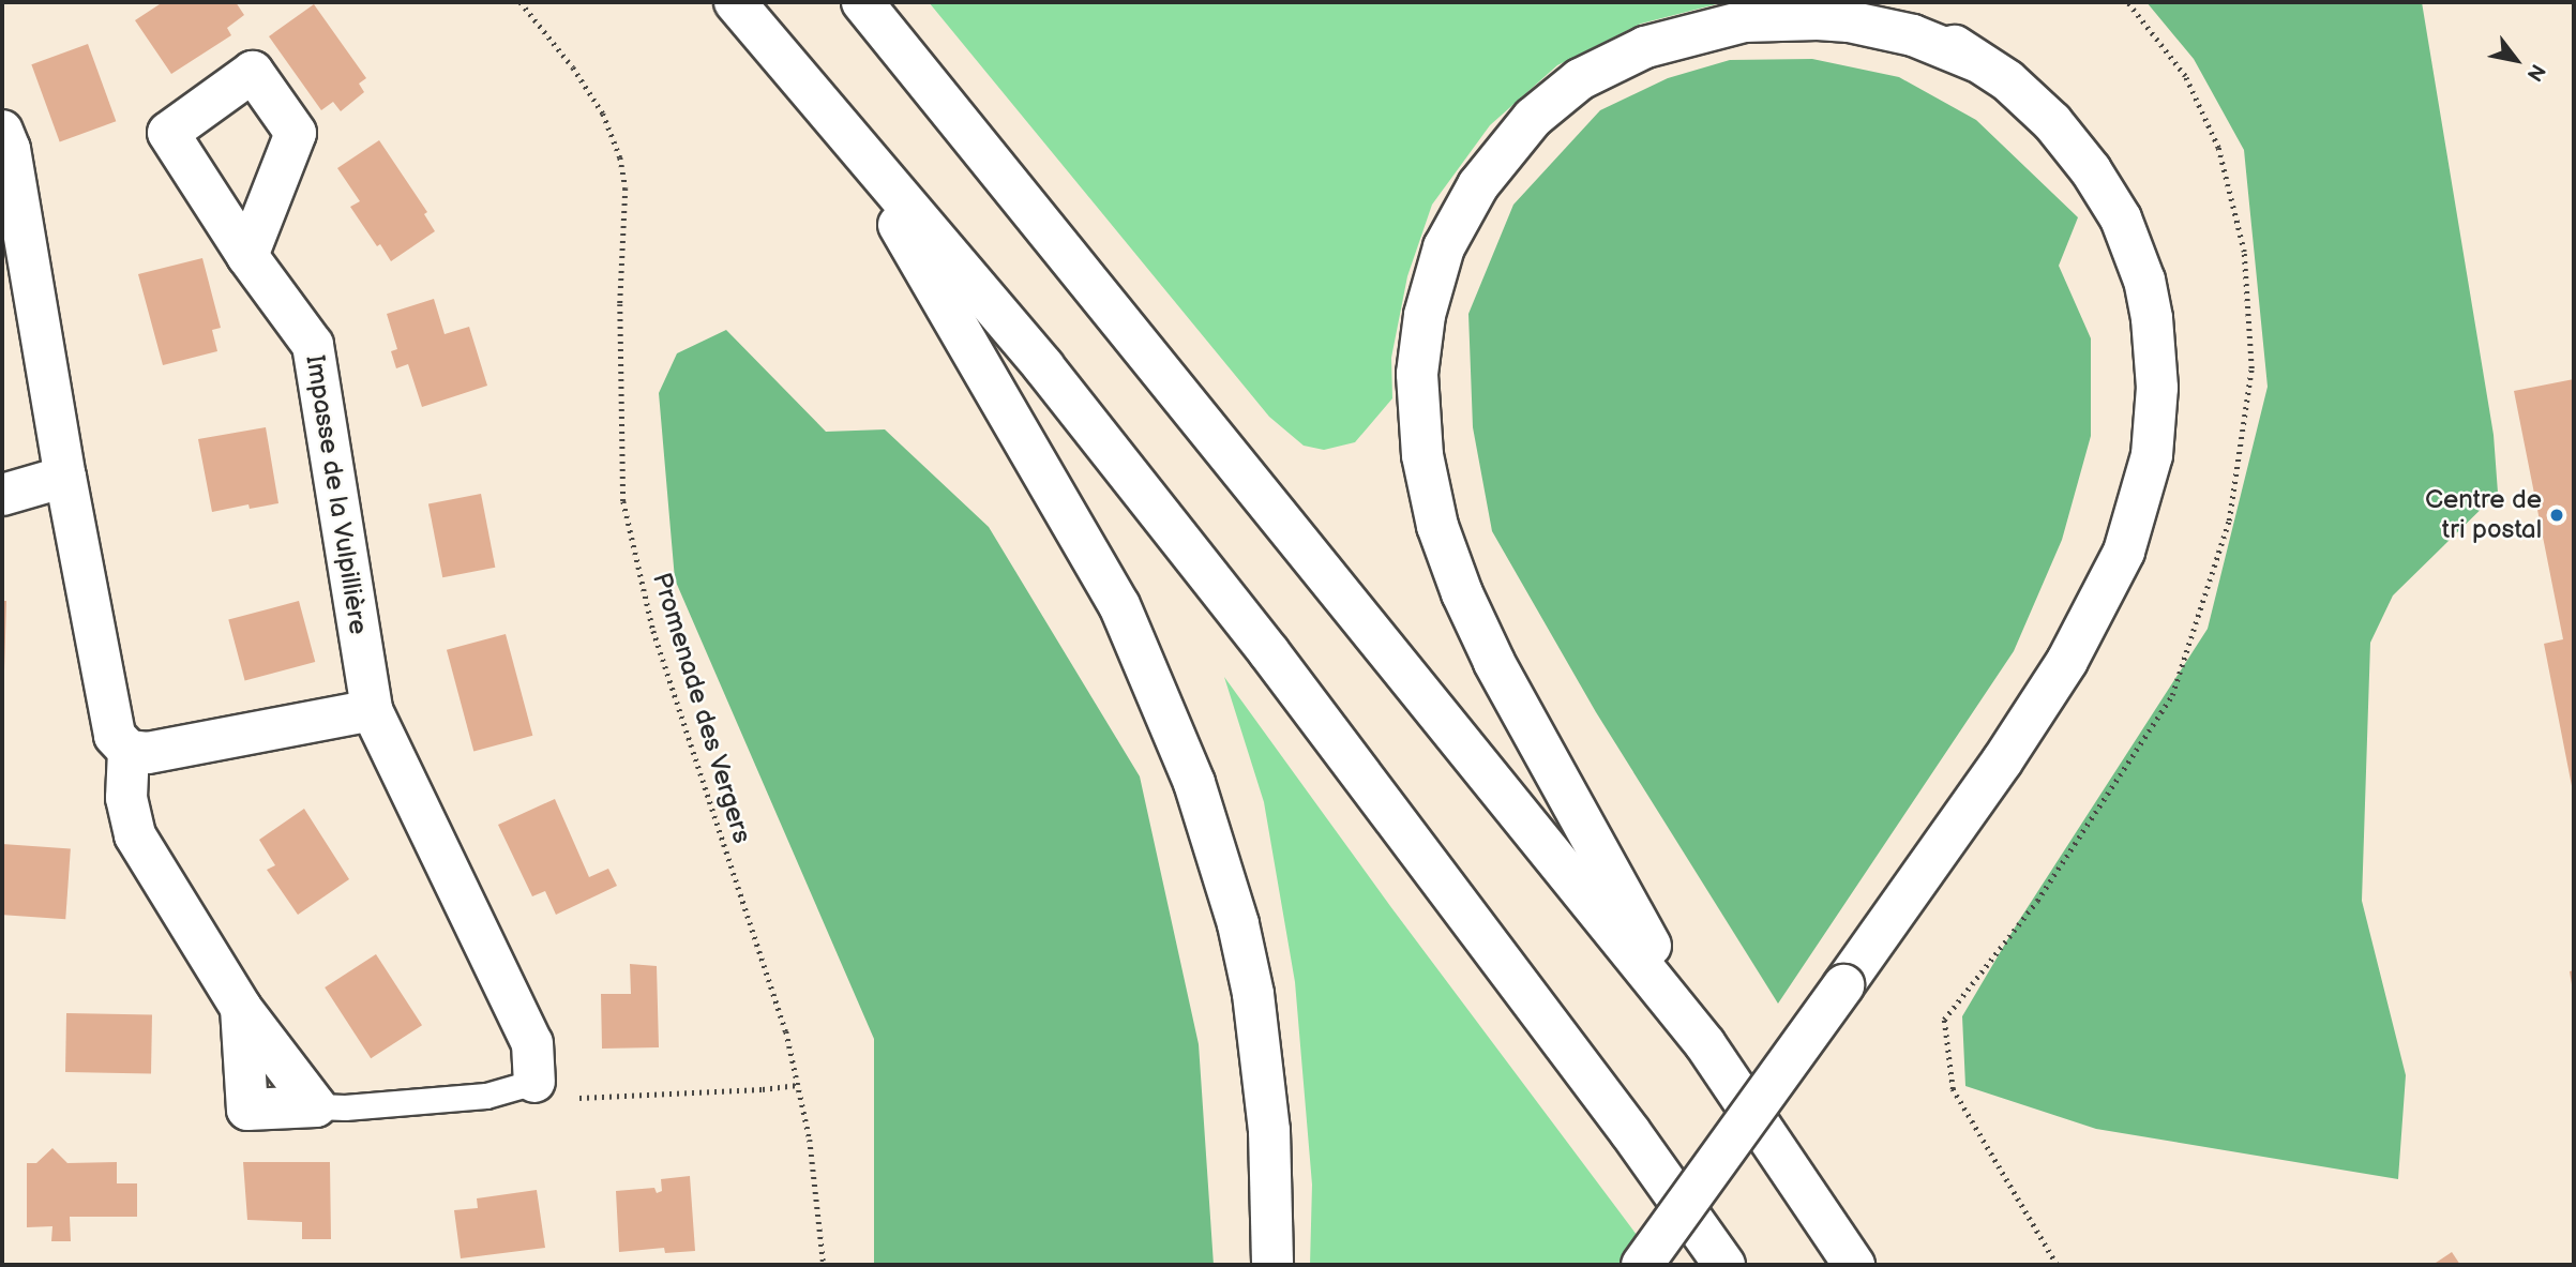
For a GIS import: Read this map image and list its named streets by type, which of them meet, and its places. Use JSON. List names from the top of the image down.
{
  "streets": {
    "main road": ["Impasse de la Vulpillière"],
    "path": ["Promenade des Vergers"]
  },
  "places": ["Centre de tri postal"],
  "north": "bottom right"
}
